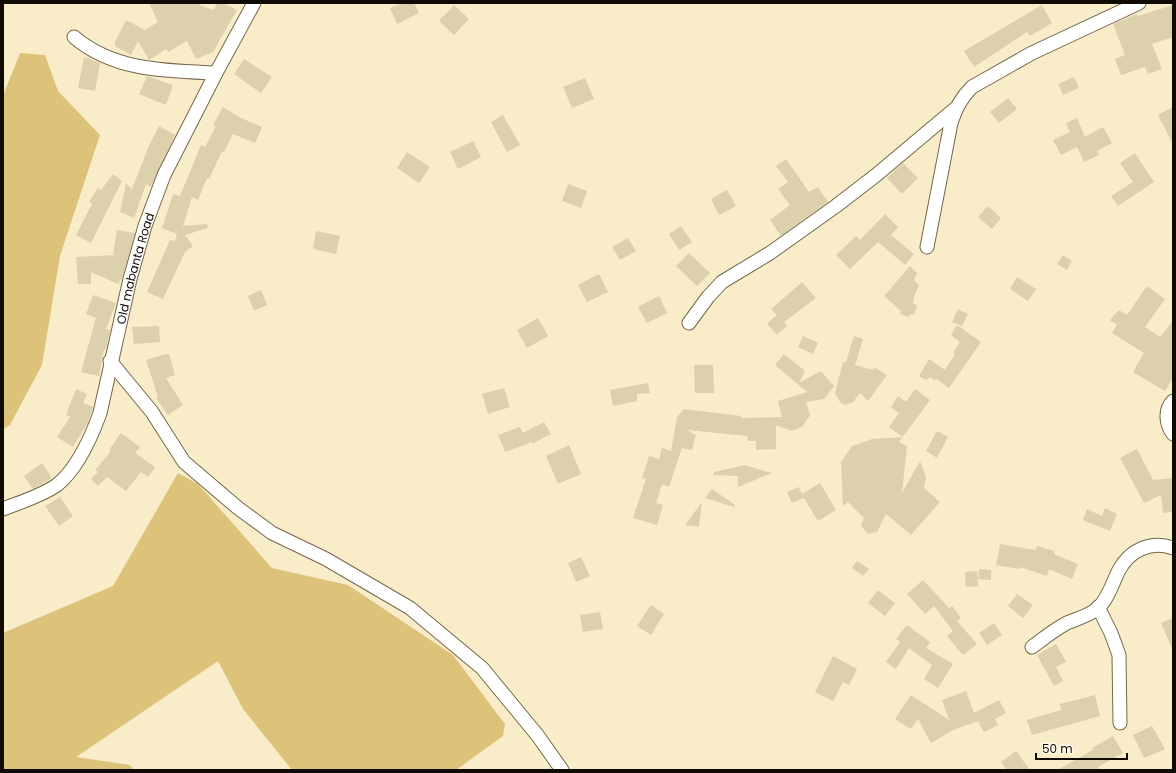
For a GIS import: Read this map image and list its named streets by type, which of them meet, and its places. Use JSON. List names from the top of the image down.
{
  "streets": {
    "street": ["Old mabanta Road"]
  },
  "scale_bar": "50 m"
}
